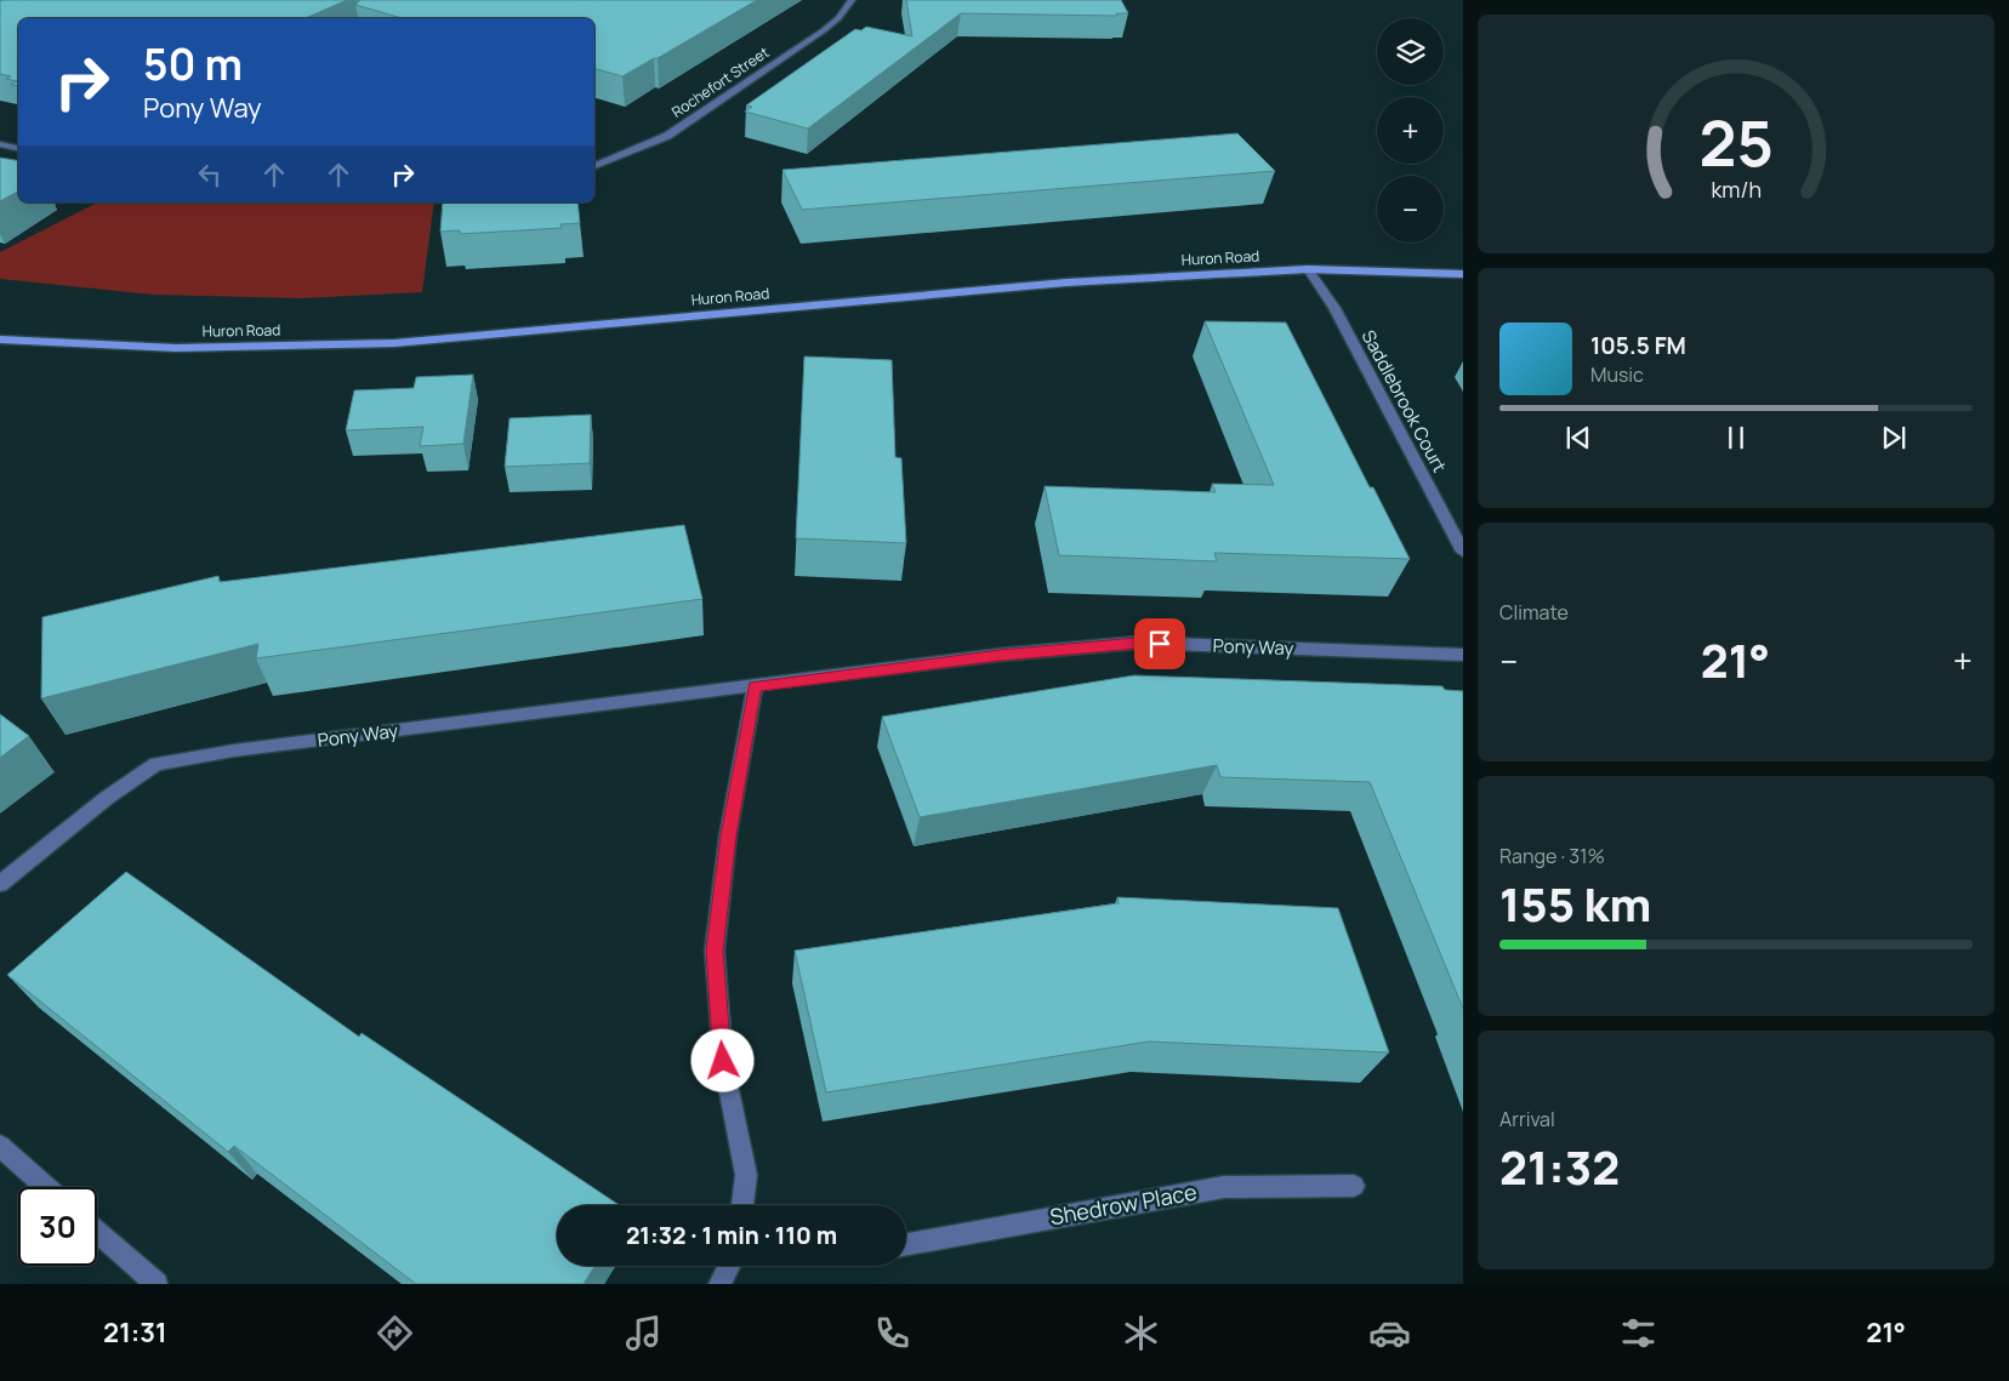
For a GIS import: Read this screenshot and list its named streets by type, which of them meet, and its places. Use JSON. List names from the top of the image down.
{
  "streets": {
    "main road": ["Huron Road"],
    "street": [
      "Rochefort Street",
      "Saddlebrook Court",
      "Pony Way",
      "Shedrow Place"
    ]
  },
  "crossings": [
    ["Huron Road", "Saddlebrook Court"]
  ],
  "page": {
    "map_buttons": ["+", "−"],
    "turn": ["50 m", "Pony Way"],
    "song": ["105.5 FM", "Music"],
    "tile": [
      "Climate",
      ["Range · 31%", "155 km"],
      ["Arrival", "21:32"]
    ],
    "heat": ["−", "21°", "+"],
    "limit": "30",
    "trip": "21:32 · 1 min · 110 m",
    "tabs": ["21:31", "21°"],
    "gauge": ["25", "km/h"]
  }
}
